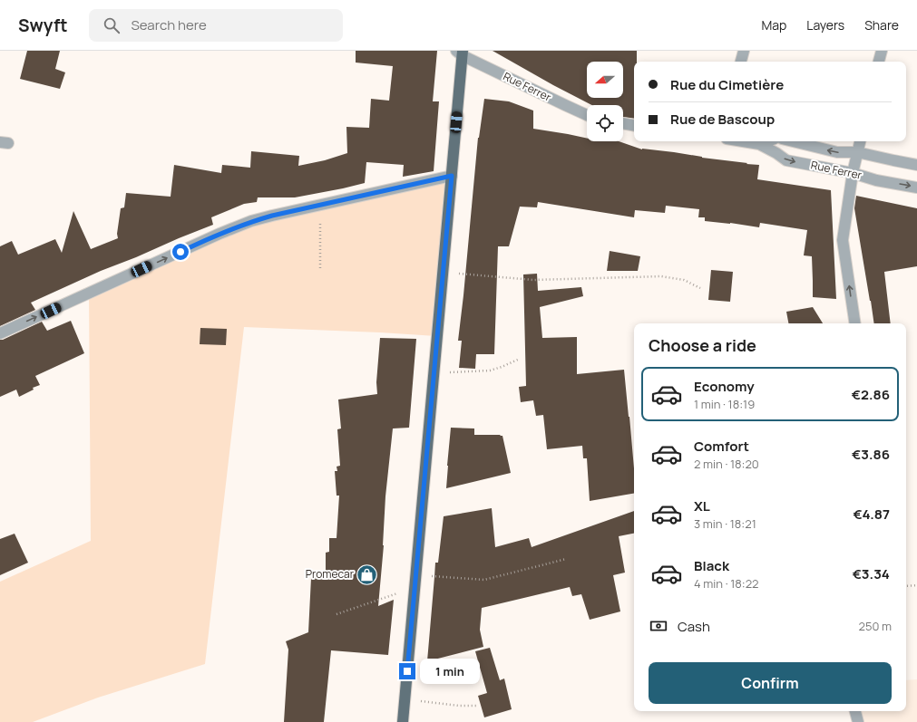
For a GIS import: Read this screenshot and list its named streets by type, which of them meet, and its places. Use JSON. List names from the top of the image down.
{
  "streets": {
    "street": ["Rue Ferrer"]
  },
  "places": {
    "shop": ["Promecar"]
  },
  "north": "left",
  "page": {
    "header": "Swyft",
    "search": "Search here",
    "nav": ["Map", "Layers", "Share"],
    "banner": ["Rue du Cimetière", "Rue de Bascoup"],
    "heading": "Choose a ride",
    "list": [
      {
        "name": "Economy",
        "note": "1 min · 18:19",
        "value": "€2.86"
      },
      {
        "name": "Comfort",
        "note": "2 min · 18:20",
        "value": "€3.86"
      },
      {
        "name": "XL",
        "note": "3 min · 18:21",
        "value": "€4.87"
      },
      {
        "name": "Black",
        "note": "4 min · 18:22",
        "value": "€3.34"
      }
    ],
    "pay": ["Cash", "250 m"],
    "buttons": "Confirm",
    "bubble": "1 min"
  }
}
